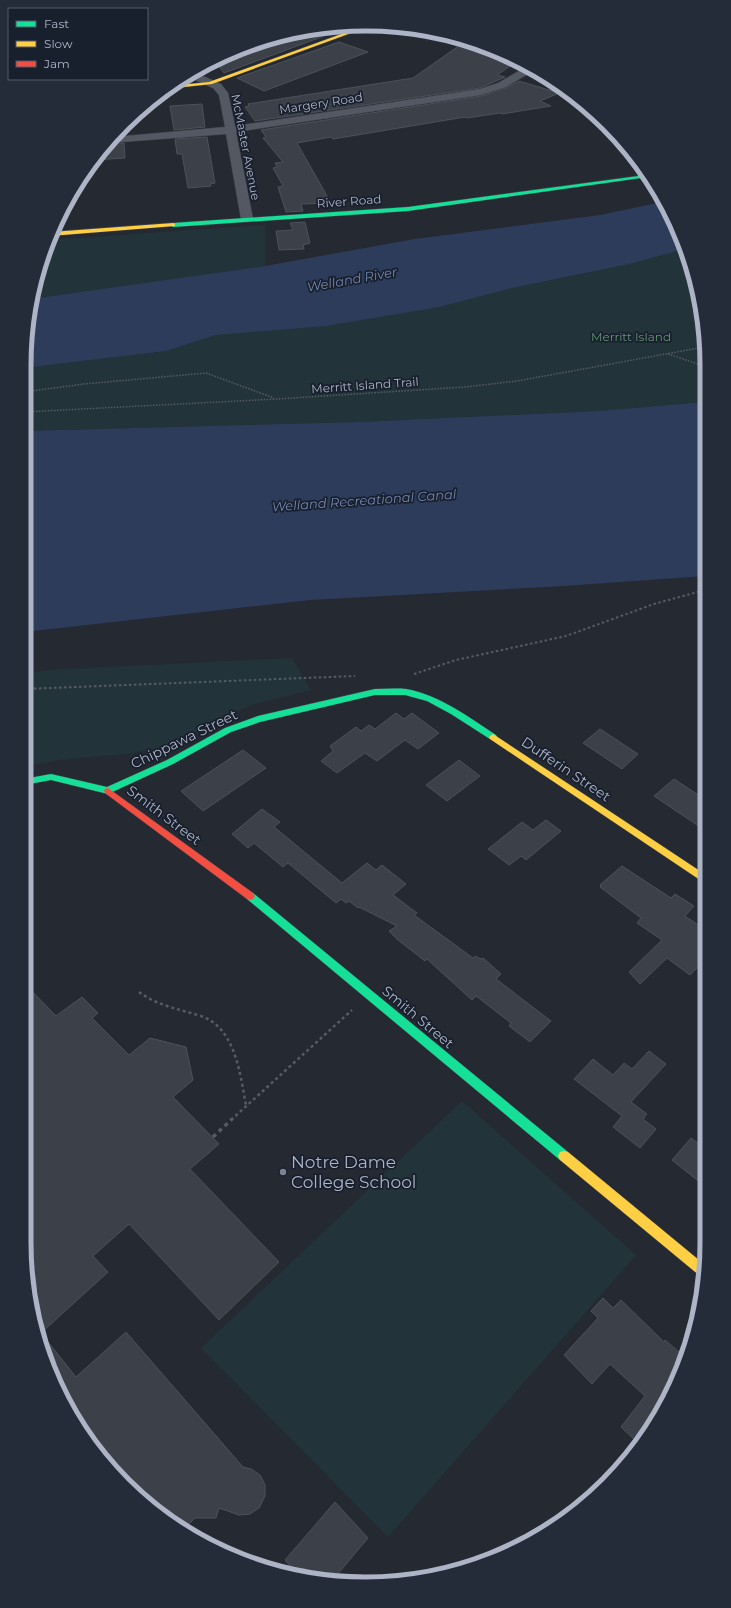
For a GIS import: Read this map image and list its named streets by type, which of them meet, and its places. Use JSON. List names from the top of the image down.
{
  "streets": {
    "street": [
      "Margery Road",
      "McMaster Avenue",
      "River Road",
      "Chippawa Street",
      "Dufferin Street",
      "Smith Street"
    ],
    "path": ["Merritt Island Trail"]
  },
  "crossings": [
    ["Margery Road", "McMaster Avenue"],
    ["McMaster Avenue", "River Road"],
    ["Chippawa Street", "Dufferin Street"],
    ["Chippawa Street", "Smith Street"]
  ],
  "water": ["Welland River", "Welland Recreational Canal"],
  "parks": ["Merritt Island"],
  "places": ["Notre Dame College School"],
  "legend": ["Fast", "Slow", "Jam"]
}
